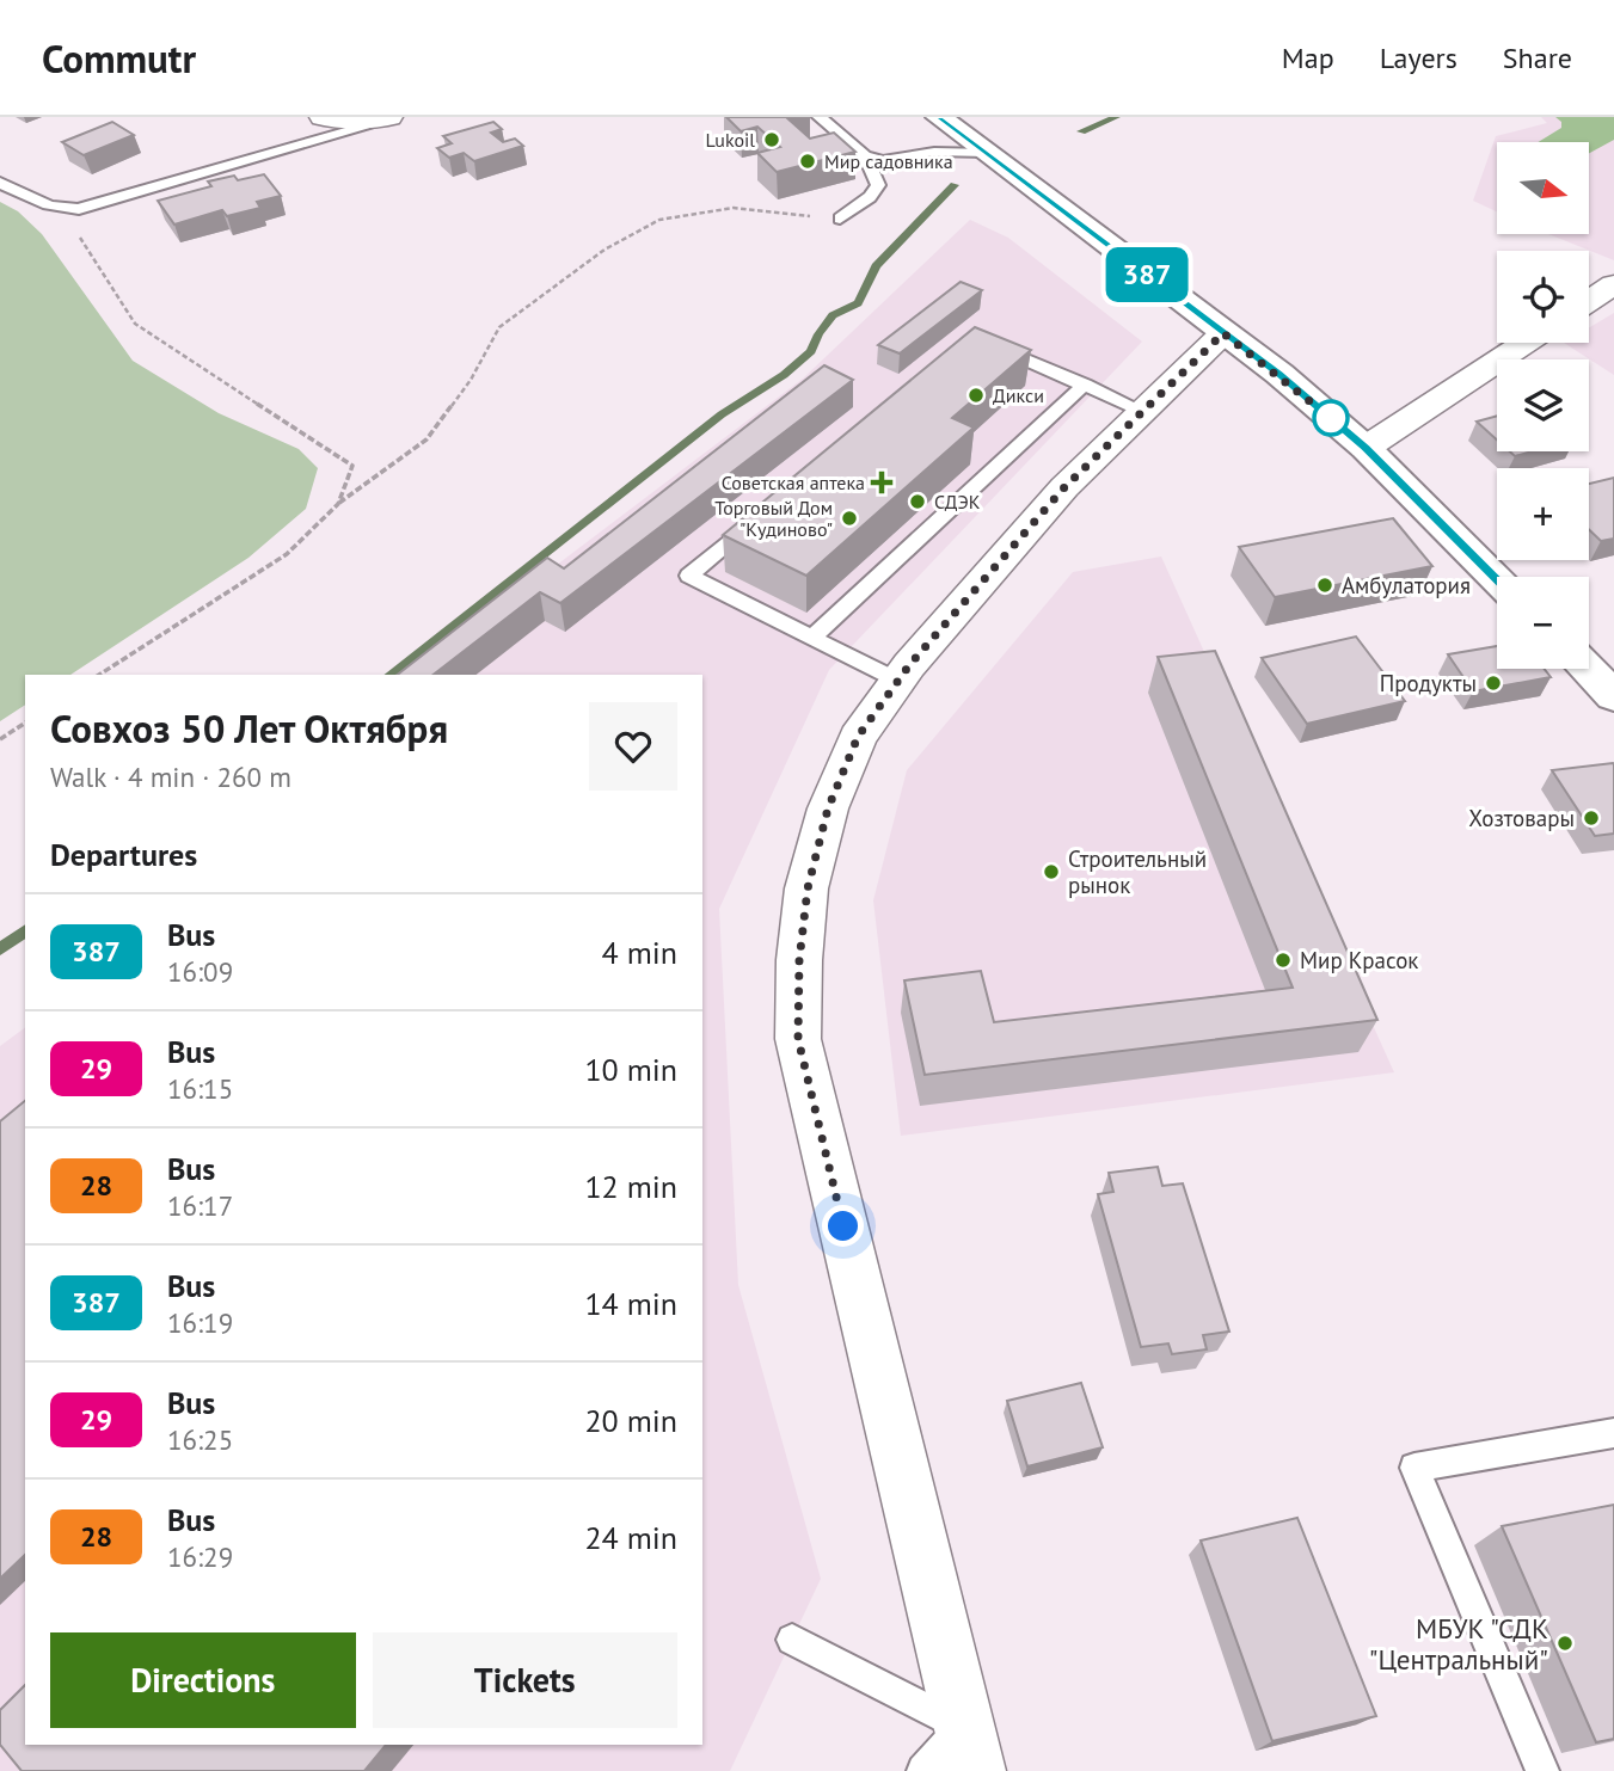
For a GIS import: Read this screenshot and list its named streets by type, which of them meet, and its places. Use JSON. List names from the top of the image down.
{
  "places": {
    "other": [
      "Lukoil",
      "Мир садовника",
      "Дикси",
      "СДЭК",
      "Торговый Дом \"Кудиново\"",
      "Амбулатория",
      "Продукты",
      "Хозтовары",
      "Строительный рынок",
      "Мир Красок",
      "МБУК \"СДК \"Центральный\""
    ],
    "health": ["Советская аптека"]
  },
  "lines": ["bus line 387"],
  "north": "right",
  "page": {
    "header": "Commutr",
    "nav": ["Map", "Layers", "Share"],
    "on_map": "387",
    "map_buttons": ["+", "−"],
    "heading": [
      ["Совхоз 50 Лет Октября", "Walk · 4 min · 260 m"],
      "Departures"
    ],
    "list": [
      {
        "mark": "387",
        "name": "Bus",
        "note": "16:09",
        "value": "4 min"
      },
      {
        "mark": "29",
        "name": "Bus",
        "note": "16:15",
        "value": "10 min"
      },
      {
        "mark": "28",
        "name": "Bus",
        "note": "16:17",
        "value": "12 min"
      },
      {
        "mark": "387",
        "name": "Bus",
        "note": "16:19",
        "value": "14 min"
      },
      {
        "mark": "29",
        "name": "Bus",
        "note": "16:25",
        "value": "20 min"
      },
      {
        "mark": "28",
        "name": "Bus",
        "note": "16:29",
        "value": "24 min"
      }
    ],
    "buttons": ["Directions", "Tickets"]
  }
}
